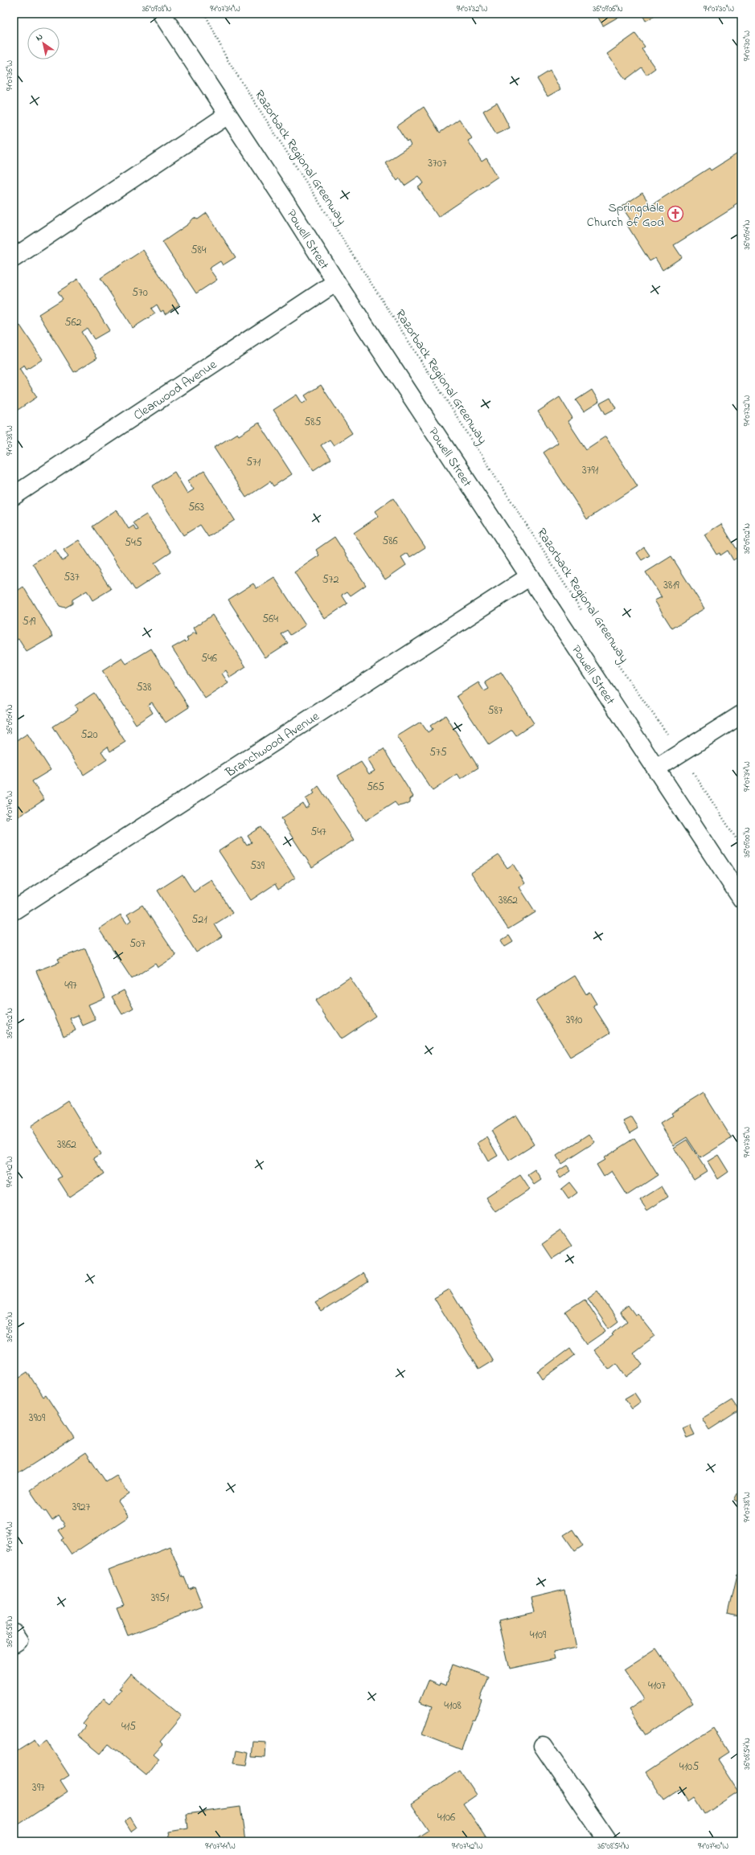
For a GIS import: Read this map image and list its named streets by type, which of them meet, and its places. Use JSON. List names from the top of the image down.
{
  "streets": {
    "street": ["Powell Street", "Clearwood Avenue", "Branchwood Avenue"],
    "path": ["Razorback Regional Greenway"]
  },
  "crossings": [
    ["Powell Street", "Clearwood Avenue"],
    ["Powell Street", "Branchwood Avenue"]
  ],
  "places": {
    "church": ["Springdale Church of God"]
  },
  "house_numbers": [
    "3707",
    "584",
    "570",
    "562",
    "585",
    "571",
    "3791",
    "563",
    "586",
    "545",
    "537",
    "572",
    "3819",
    "564",
    "519",
    "546",
    "538",
    "587",
    "520",
    "575",
    "565",
    "547",
    "539",
    "3862",
    "521",
    "507",
    "497",
    "3910",
    "3862",
    "3909",
    "3927",
    "3951",
    "4109",
    "4107",
    "4108",
    "415",
    "4105",
    "397",
    "4106"
  ],
  "north": "top left",
  "coordinates": [
    "36°09'08\"N",
    "94°07'34\"W",
    "94°07'32\"W",
    "36°09'06\"N",
    "94°07'30\"W",
    "94°07'36\"W",
    "36°09'04\"N",
    "94°07'38\"W",
    "36°09'02\"N",
    "94°07'40\"W",
    "36°09'00\"N",
    "94°07'42\"W",
    "94°07'44\"W",
    "36°08'58\"N",
    "36°08'54\"N"
  ]
}
